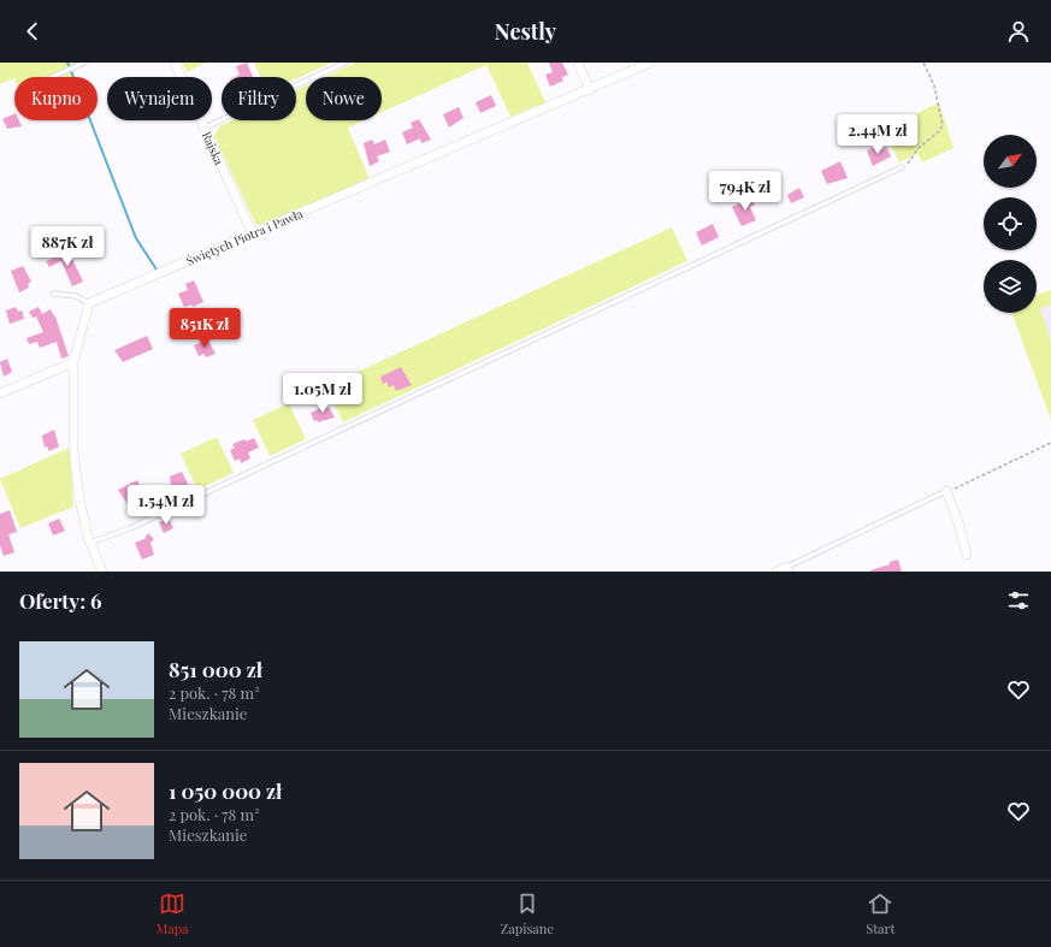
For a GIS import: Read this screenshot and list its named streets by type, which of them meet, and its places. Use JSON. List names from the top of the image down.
{
  "streets": {
    "street": ["Rajska", "Świętych Piotra i Pawła"]
  },
  "crossings": [
    ["Rajska", "Świętych Piotra i Pawła"]
  ],
  "north": "top right",
  "page": {
    "header": "Nestly",
    "chip": [
      "Kupno",
      "Wynajem",
      "Filtry",
      "Nowe"
    ],
    "price": [
      "2.44M zł",
      "794K zł",
      "887K zł",
      "851K zł",
      "1.05M zł",
      "1.54M zł"
    ],
    "heading": "Oferty: 6",
    "list": [
      {
        "name": "851 000 zł",
        "note": "2 pok. · 78 m² · Mieszkanie"
      },
      {
        "name": "1 050 000 zł",
        "note": "2 pok. · 78 m² · Mieszkanie"
      }
    ],
    "tabs": ["Mapa", "Zapisane", "Start"]
  }
}
